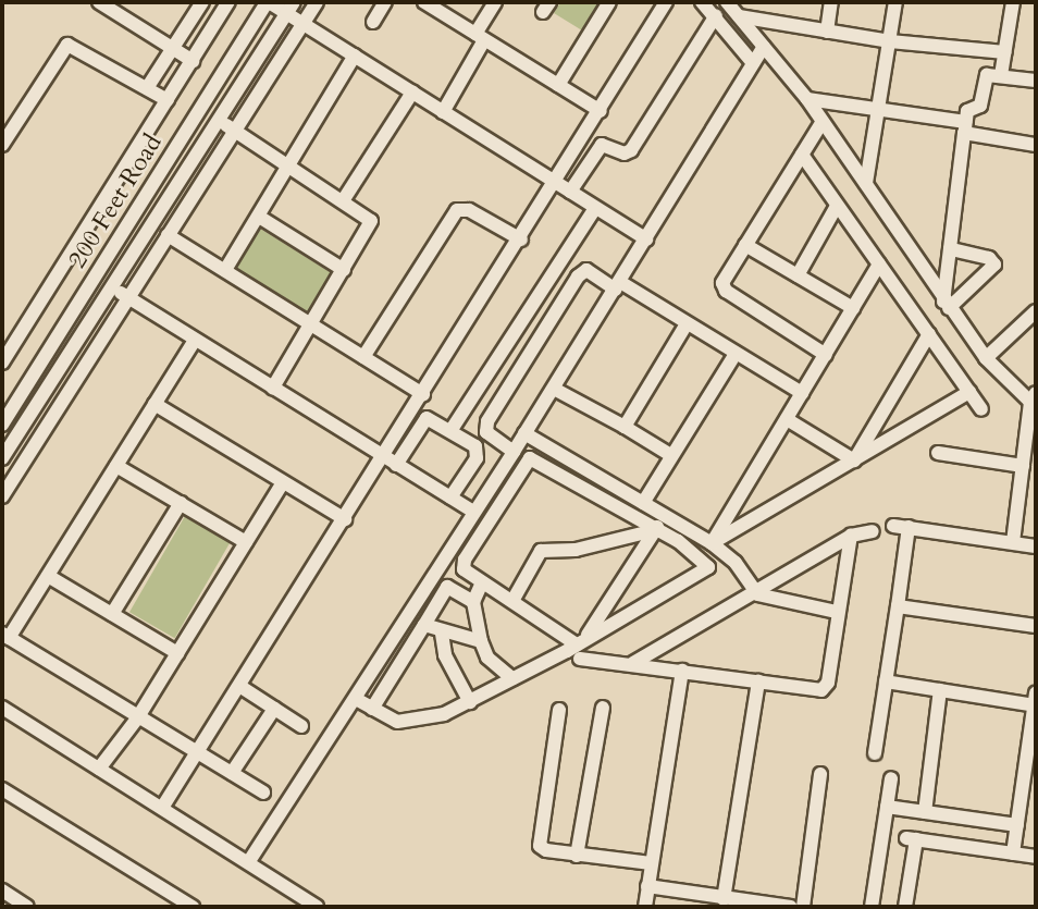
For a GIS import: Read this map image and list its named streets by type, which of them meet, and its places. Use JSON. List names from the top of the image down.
{
  "streets": {
    "street": ["200 Feet Road"]
  }
}
